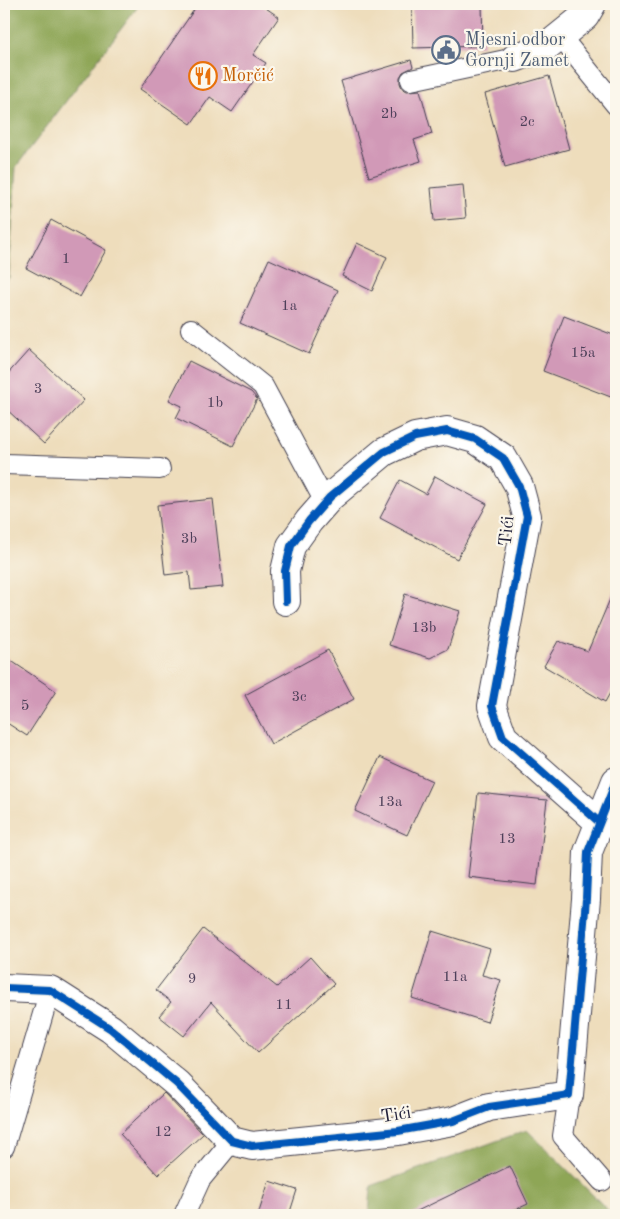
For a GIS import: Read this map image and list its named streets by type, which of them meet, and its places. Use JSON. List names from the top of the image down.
{
  "streets": {
    "street": ["Tići"]
  },
  "places": {
    "public building": ["Mjesni odbor Gornji Zamet"],
    "restaurant": ["Morčić"]
  },
  "house_numbers": [
    "2b",
    "2c",
    "1",
    "1a",
    "15a",
    "3",
    "1b",
    "3b",
    "13b",
    "3c",
    "5",
    "13a",
    "13",
    "11a",
    "9",
    "11",
    "12"
  ]
}
